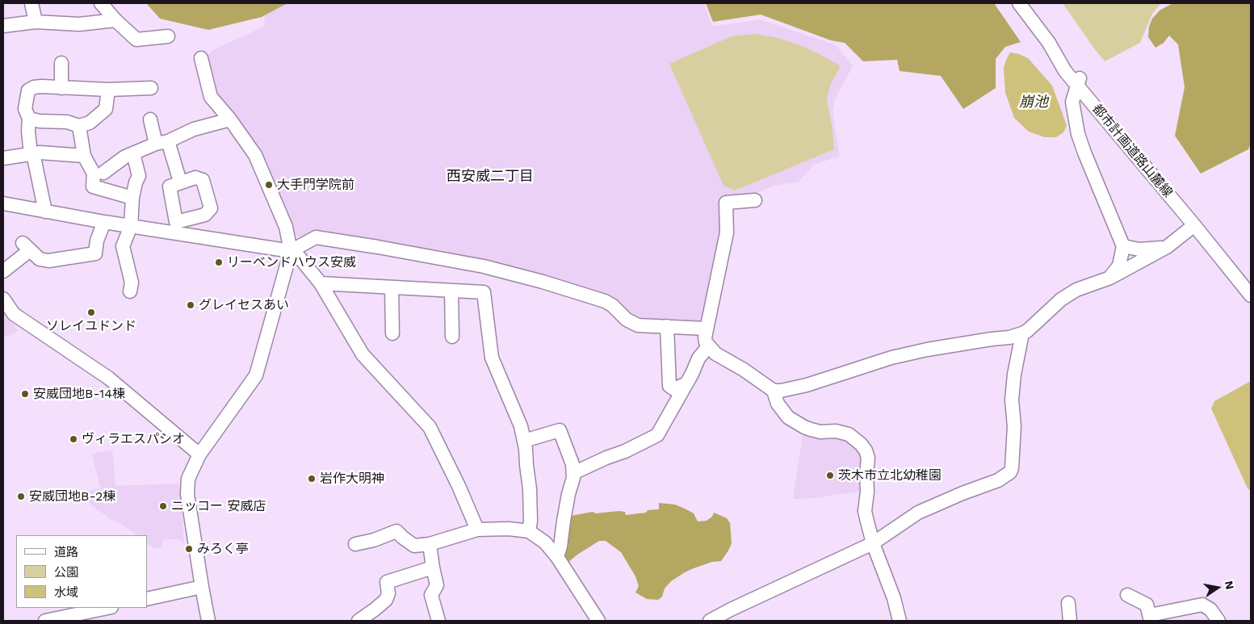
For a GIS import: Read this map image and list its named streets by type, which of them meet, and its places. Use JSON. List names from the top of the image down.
{
  "streets": {
    "street": ["都市計画道路山麓線"]
  },
  "districts": ["西安威二丁目"],
  "water": ["崩池"],
  "places": [
    "大手門学院前",
    "リーベンドハウス安威",
    "グレイセスあい",
    "ソレイユドンド",
    "安威団地B-14棟",
    "ヴィラエスパシオ",
    "茨木市立北幼稚園",
    "岩作大明神",
    "安威団地B-2棟",
    "ニッコー 安威店",
    "みろく亭"
  ],
  "legend": ["道路", "公園", "水域"],
  "north": "right"
}
